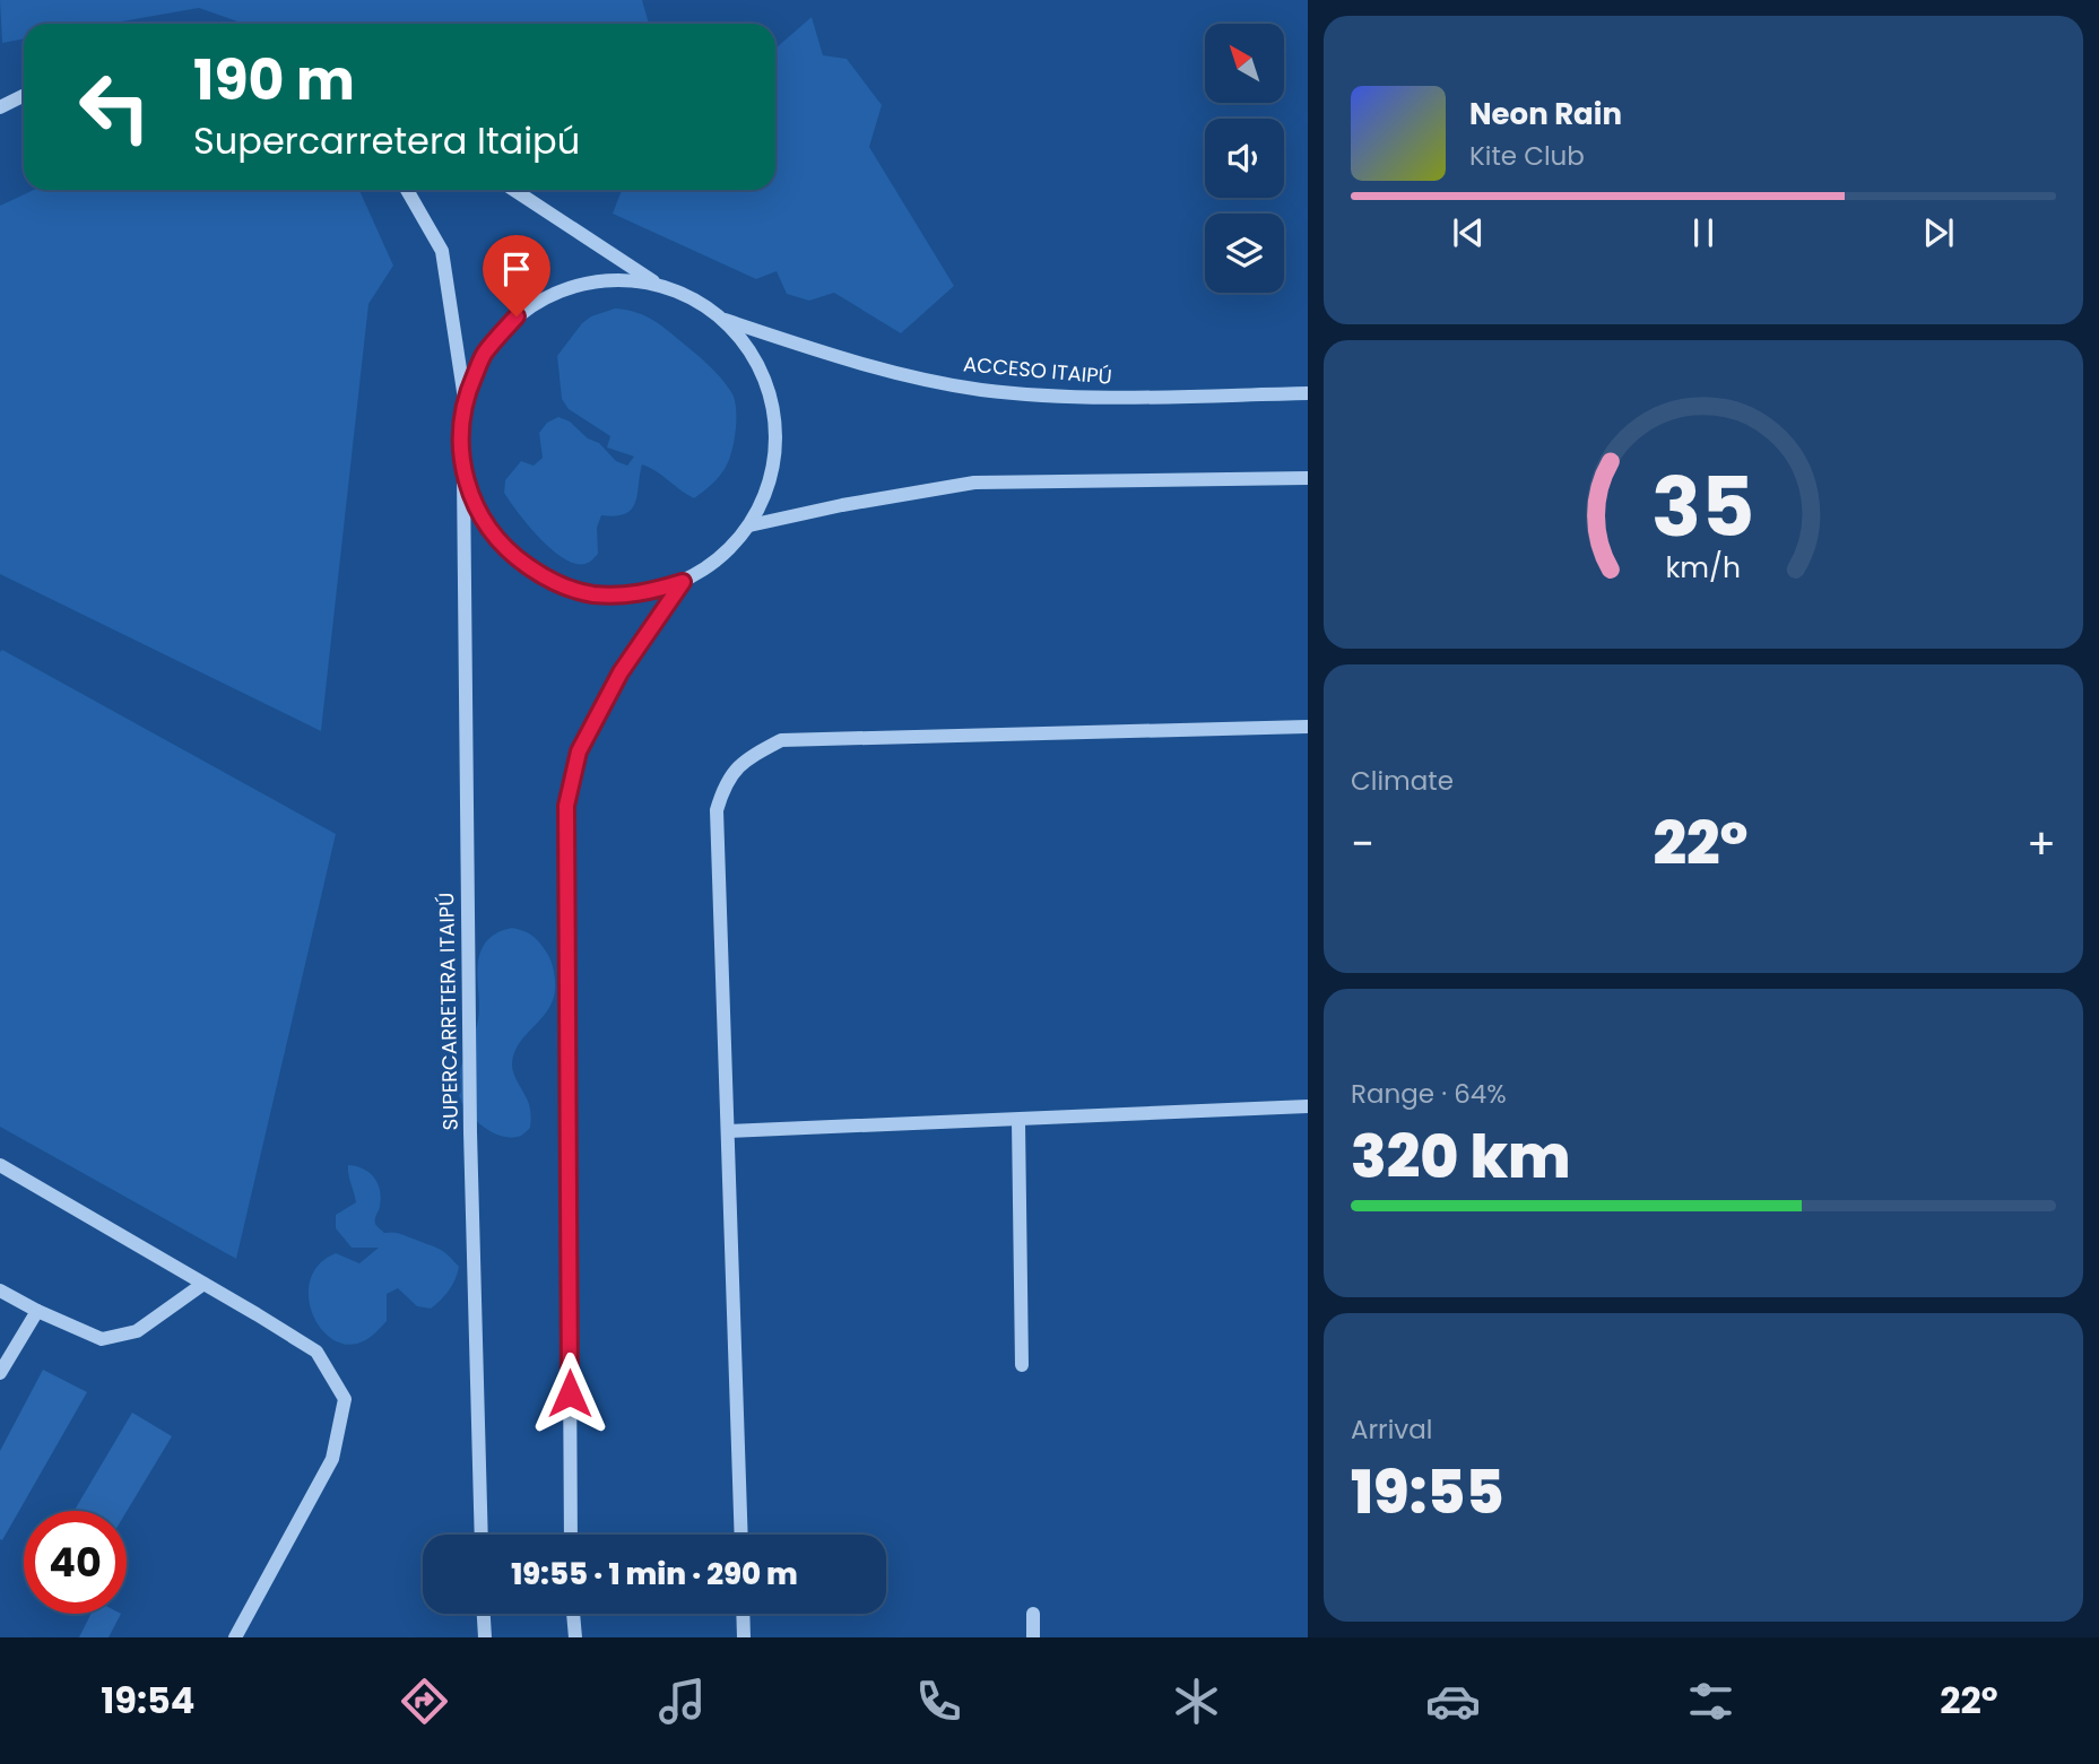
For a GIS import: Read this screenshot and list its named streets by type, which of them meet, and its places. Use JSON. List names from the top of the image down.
{
  "streets": {
    "street": ["ACCESO ITAIPÚ", "SUPERCARRETERA ITAIPÚ"]
  },
  "crossings": [
    ["ACCESO ITAIPÚ", "SUPERCARRETERA ITAIPÚ"]
  ],
  "north": "top left",
  "page": {
    "turn": ["190 m", "Supercarretera Itaipú"],
    "song": ["Neon Rain", "Kite Club"],
    "tile": [
      "Climate",
      ["Range · 64%", "320 km"],
      ["Arrival", "19:55"]
    ],
    "heat": ["−", "22°", "+"],
    "limit": "40",
    "trip": "19:55 · 1 min · 290 m",
    "tabs": ["19:54", "22°"],
    "gauge": ["35", "km/h"]
  }
}
